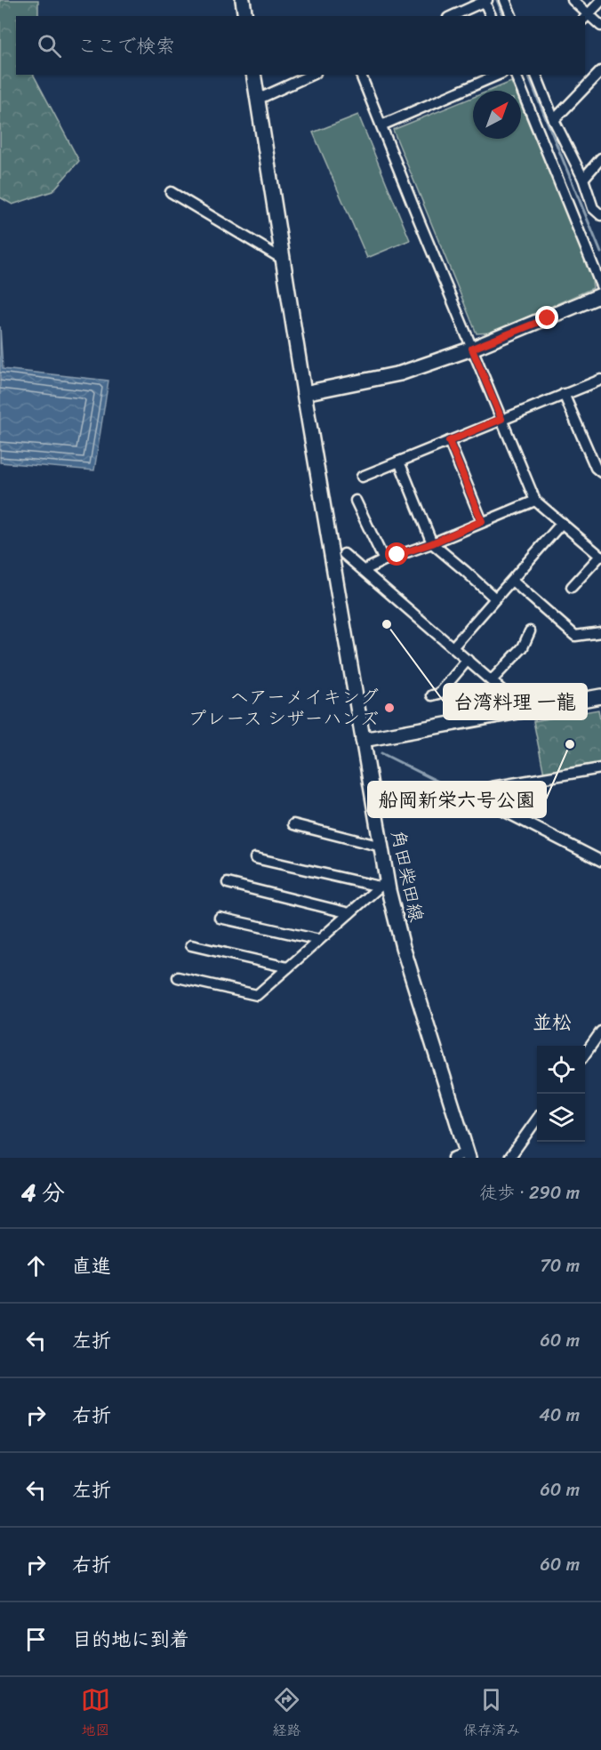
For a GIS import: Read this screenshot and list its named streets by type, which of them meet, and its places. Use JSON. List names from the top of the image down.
{
  "streets": {
    "street": ["角田柴田線"]
  },
  "districts": ["並松"],
  "places": ["台湾料理 一龍", "ヘアーメイキング プレース シザーハンズ", "船岡新栄六号公園"],
  "north": "top right",
  "page": {
    "search": "ここで検索",
    "heading": ["4 分", "徒歩 · 290 m"],
    "list": [
      ["直進", "70 m"],
      ["左折", "60 m"],
      ["右折", "40 m"],
      ["左折", "60 m"],
      ["右折", "60 m"],
      "目的地に到着"
    ],
    "nav": ["地図", "経路", "保存済み"]
  }
}
